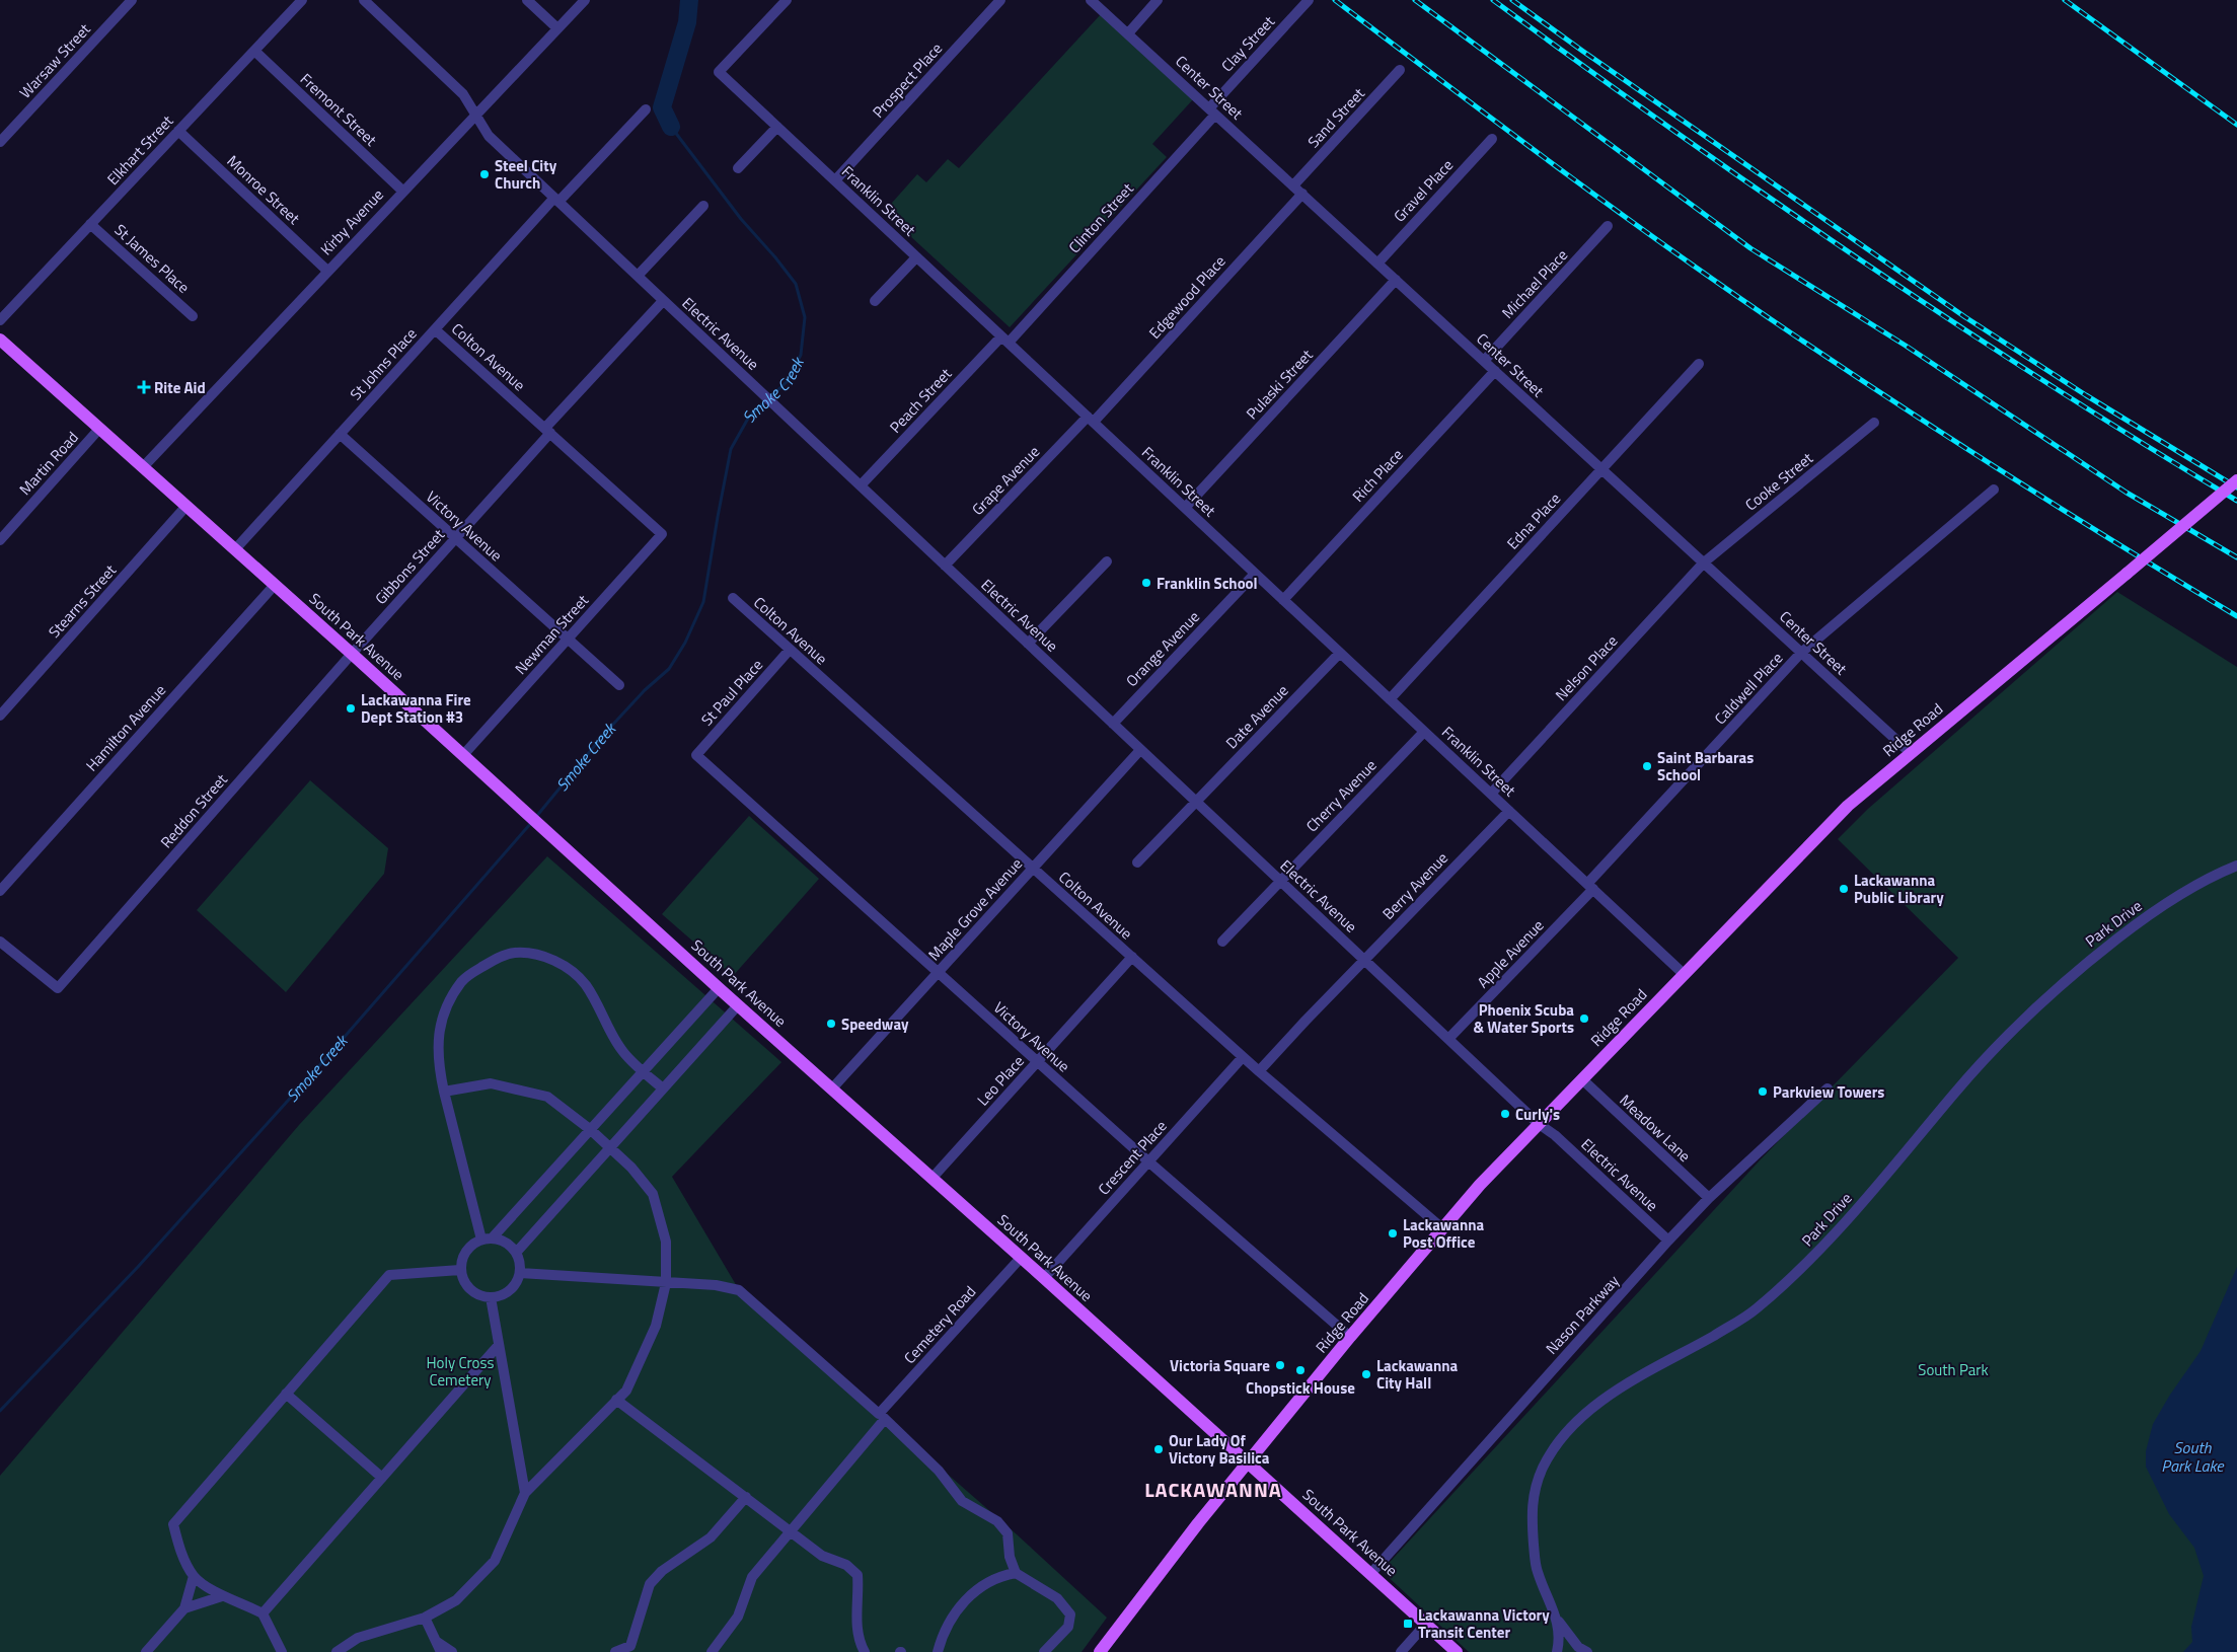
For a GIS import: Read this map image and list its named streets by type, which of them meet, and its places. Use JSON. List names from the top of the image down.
{
  "streets": {
    "main road": ["South Park Avenue", "Ridge Road"],
    "street": [
      "Clay Street",
      "Warsaw Street",
      "Prospect Place",
      "Center Street",
      "Fremont Street",
      "Sand Street",
      "Elkhart Street",
      "Monroe Street",
      "Gravel Place",
      "Franklin Street",
      "Clinton Street",
      "Kirby Avenue",
      "St James Place",
      "Michael Place",
      "Edgewood Place",
      "Electric Avenue",
      "Colton Avenue",
      "St Johns Place",
      "Pulaski Street",
      "Peach Street",
      "Martin Road",
      "Rich Place",
      "Grape Avenue",
      "Cooke Street",
      "Edna Place",
      "Victory Avenue",
      "Gibbons Street",
      "Stearns Street",
      "Newman Street",
      "Orange Avenue",
      "Nelson Place",
      "Caldwell Place",
      "St Paul Place",
      "Date Avenue",
      "Hamilton Avenue",
      "Cherry Avenue",
      "Reddon Street",
      "Berry Avenue",
      "Maple Grove Avenue",
      "Park Drive",
      "Apple Avenue",
      "Leo Place",
      "Meadow Lane",
      "Crescent Place",
      "Nason Parkway",
      "Cemetery Road"
    ]
  },
  "crossings": [
    ["Clay Street", "Center Street"],
    ["Clay Street", "Clinton Street"],
    ["Prospect Place", "Franklin Street"],
    ["Center Street", "Sand Street"],
    ["Center Street", "Gravel Place"],
    ["Center Street", "Clinton Street"],
    ["Center Street", "Michael Place"],
    ["Center Street", "Edgewood Place"],
    ["Center Street", "Pulaski Street"],
    ["Center Street", "Rich Place"],
    ["Center Street", "Cooke Street"],
    ["Center Street", "Edna Place"],
    ["Center Street", "Nelson Place"],
    ["Center Street", "Caldwell Place"],
    ["Center Street", "Ridge Road"],
    ["Fremont Street", "Elkhart Street"],
    ["Fremont Street", "Kirby Avenue"],
    ["Elkhart Street", "Monroe Street"],
    ["Elkhart Street", "St James Place"],
    ["Monroe Street", "Kirby Avenue"],
    ["Franklin Street", "Clinton Street"],
    ["Franklin Street", "Edgewood Place"],
    ["Franklin Street", "Pulaski Street"],
    ["Franklin Street", "Peach Street"],
    ["Franklin Street", "Rich Place"],
    ["Franklin Street", "Grape Avenue"],
    ["Franklin Street", "Edna Place"],
    ["Franklin Street", "Orange Avenue"],
    ["Franklin Street", "Nelson Place"],
    ["Franklin Street", "Caldwell Place"],
    ["Franklin Street", "Date Avenue"],
    ["Franklin Street", "Ridge Road"],
    ["Franklin Street", "Cherry Avenue"],
    ["Franklin Street", "Berry Avenue"],
    ["Franklin Street", "Apple Avenue"],
    ["Clinton Street", "Peach Street"],
    ["Kirby Avenue", "Electric Avenue"],
    ["Kirby Avenue", "South Park Avenue"],
    ["Edgewood Place", "Grape Avenue"],
    ["Electric Avenue", "St Johns Place"],
    ["Electric Avenue", "Peach Street"],
    ["Electric Avenue", "Grape Avenue"],
    ["Electric Avenue", "Gibbons Street"],
    ["Electric Avenue", "Orange Avenue"],
    ["Electric Avenue", "Date Avenue"],
    ["Electric Avenue", "Ridge Road"],
    ["Electric Avenue", "Cherry Avenue"],
    ["Electric Avenue", "Berry Avenue"],
    ["Electric Avenue", "Maple Grove Avenue"],
    ["Electric Avenue", "Apple Avenue"],
    ["Electric Avenue", "Nason Parkway"],
    ["Colton Avenue", "St Johns Place"],
    ["Colton Avenue", "Gibbons Street"],
    ["Colton Avenue", "Newman Street"],
    ["Colton Avenue", "St Paul Place"],
    ["Colton Avenue", "Ridge Road"],
    ["Colton Avenue", "Berry Avenue"],
    ["Colton Avenue", "Maple Grove Avenue"],
    ["Colton Avenue", "Leo Place"],
    ["Colton Avenue", "Crescent Place"],
    ["St Johns Place", "Victory Avenue"],
    ["St Johns Place", "South Park Avenue"],
    ["Martin Road", "South Park Avenue"],
    ["Cooke Street", "Nelson Place"],
    ["Victory Avenue", "Gibbons Street"],
    ["Victory Avenue", "Newman Street"],
    ["Victory Avenue", "St Paul Place"],
    ["Victory Avenue", "Ridge Road"],
    ["Victory Avenue", "Maple Grove Avenue"],
    ["Victory Avenue", "Leo Place"],
    ["Victory Avenue", "Crescent Place"],
    ["Gibbons Street", "South Park Avenue"],
    ["Gibbons Street", "Reddon Street"],
    ["Stearns Street", "South Park Avenue"],
    ["Newman Street", "South Park Avenue"],
    ["South Park Avenue", "Hamilton Avenue"],
    ["South Park Avenue", "Ridge Road"],
    ["South Park Avenue", "Reddon Street"],
    ["South Park Avenue", "Maple Grove Avenue"],
    ["South Park Avenue", "Leo Place"],
    ["South Park Avenue", "Crescent Place"],
    ["South Park Avenue", "Nason Parkway"],
    ["South Park Avenue", "Cemetery Road"],
    ["Caldwell Place", "Apple Avenue"],
    ["Ridge Road", "Meadow Lane"],
    ["Meadow Lane", "Nason Parkway"]
  ],
  "districts": ["LACKAWANNA"],
  "water": ["Smoke Creek", "South Park Lake"],
  "parks": ["Holy Cross Cemetery", "South Park"],
  "places": {
    "other": [
      "Steel City Church",
      "Franklin School",
      "Lackawanna Fire Dept Station #3",
      "Saint Barbaras School",
      "Lackawanna Public Library",
      "Phoenix Scuba & Water Sports",
      "Speedway",
      "Parkview Towers",
      "Curly's",
      "Lackawanna Post Office",
      "Victoria Square",
      "Chopstick House",
      "Lackawanna City Hall",
      "Our Lady Of Victory Basilica"
    ],
    "health": ["Rite Aid"],
    "transit": ["Lackawanna Victory Transit Center"]
  }
}
